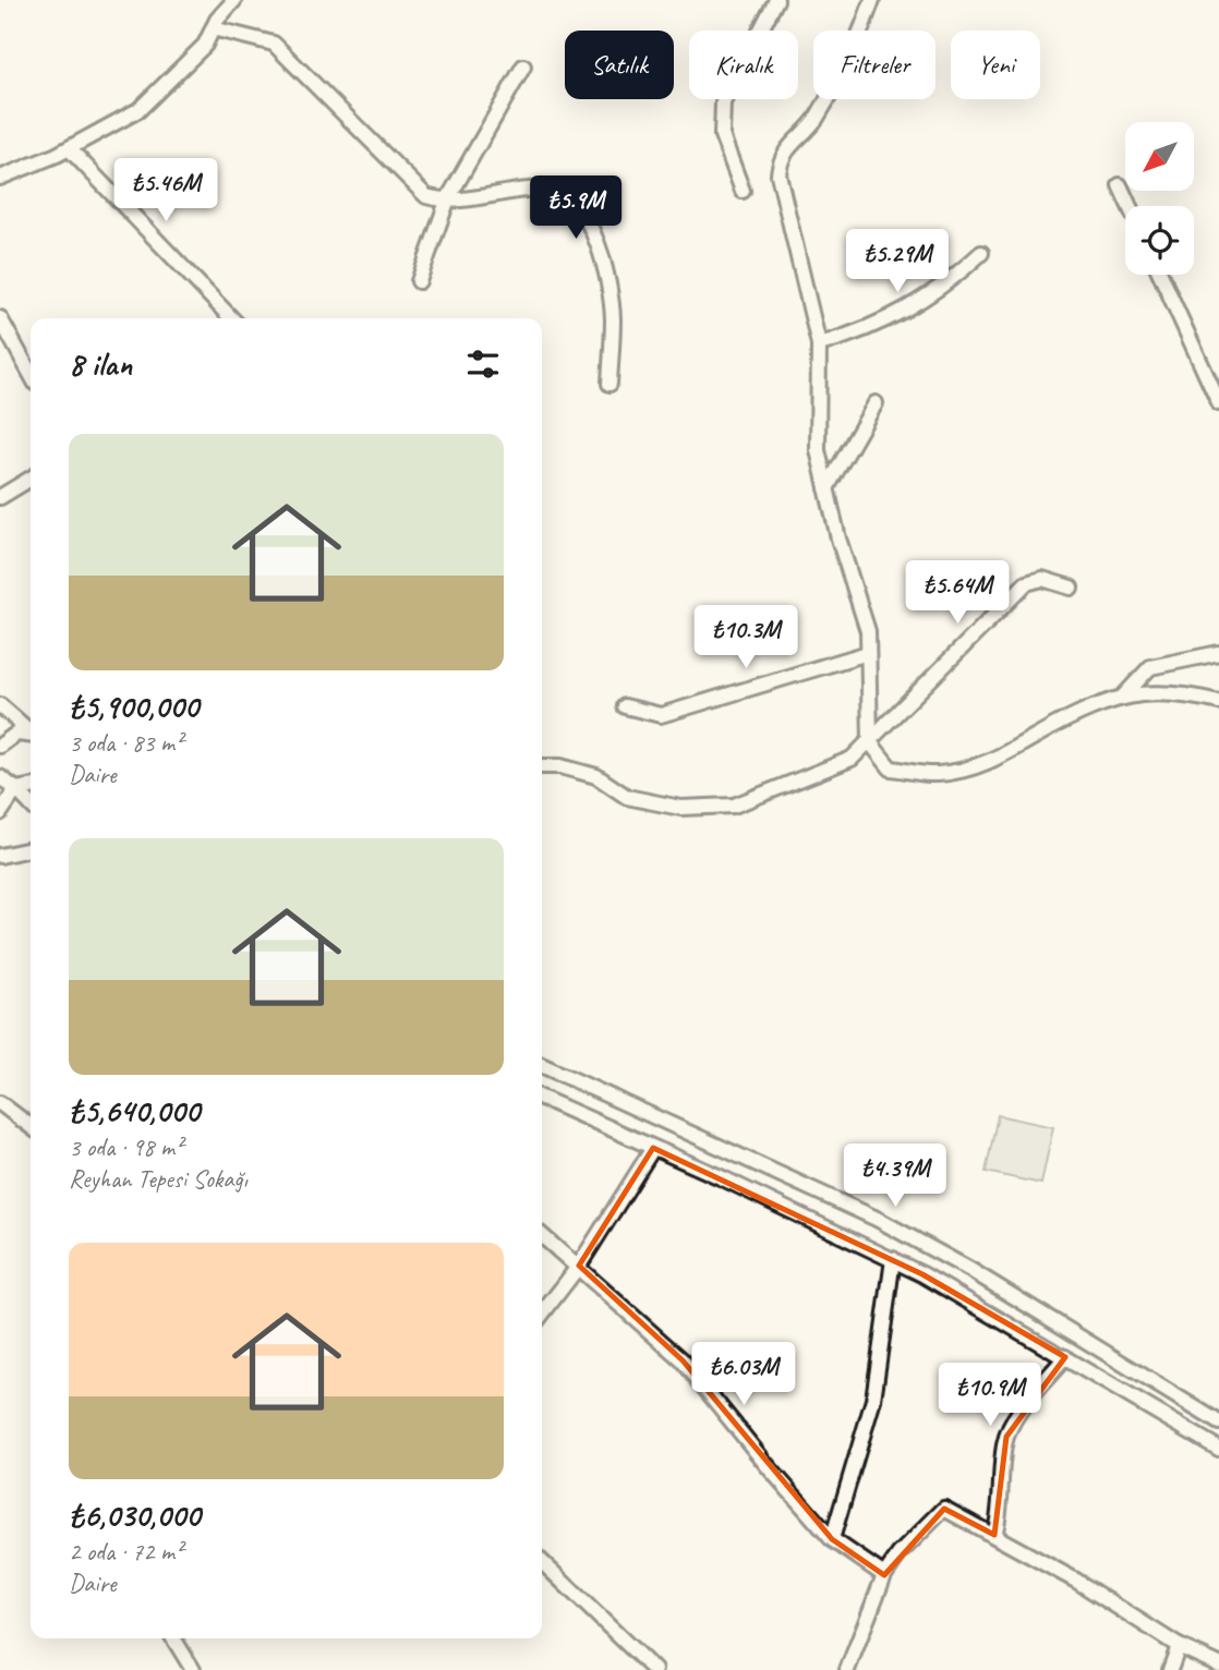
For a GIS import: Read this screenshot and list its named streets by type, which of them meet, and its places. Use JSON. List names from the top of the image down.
{
  "north": "bottom left",
  "page": {
    "chip": [
      "Satılık",
      "Kiralık",
      "Filtreler",
      "Yeni"
    ],
    "price": [
      "₺5.46M",
      "₺5.9M",
      "₺5.29M",
      "₺5.64M",
      "₺10.3M",
      "₺4.39M",
      "₺6.03M",
      "₺10.9M"
    ],
    "heading": "8 ilan",
    "list": [
      {
        "name": "₺5,900,000",
        "note": "3 oda · 83 m² · Daire"
      },
      {
        "name": "₺5,640,000",
        "note": "3 oda · 98 m² · Reyhan Tepesi Sokağı"
      },
      {
        "name": "₺6,030,000",
        "note": "2 oda · 72 m² · Daire"
      }
    ]
  }
}
